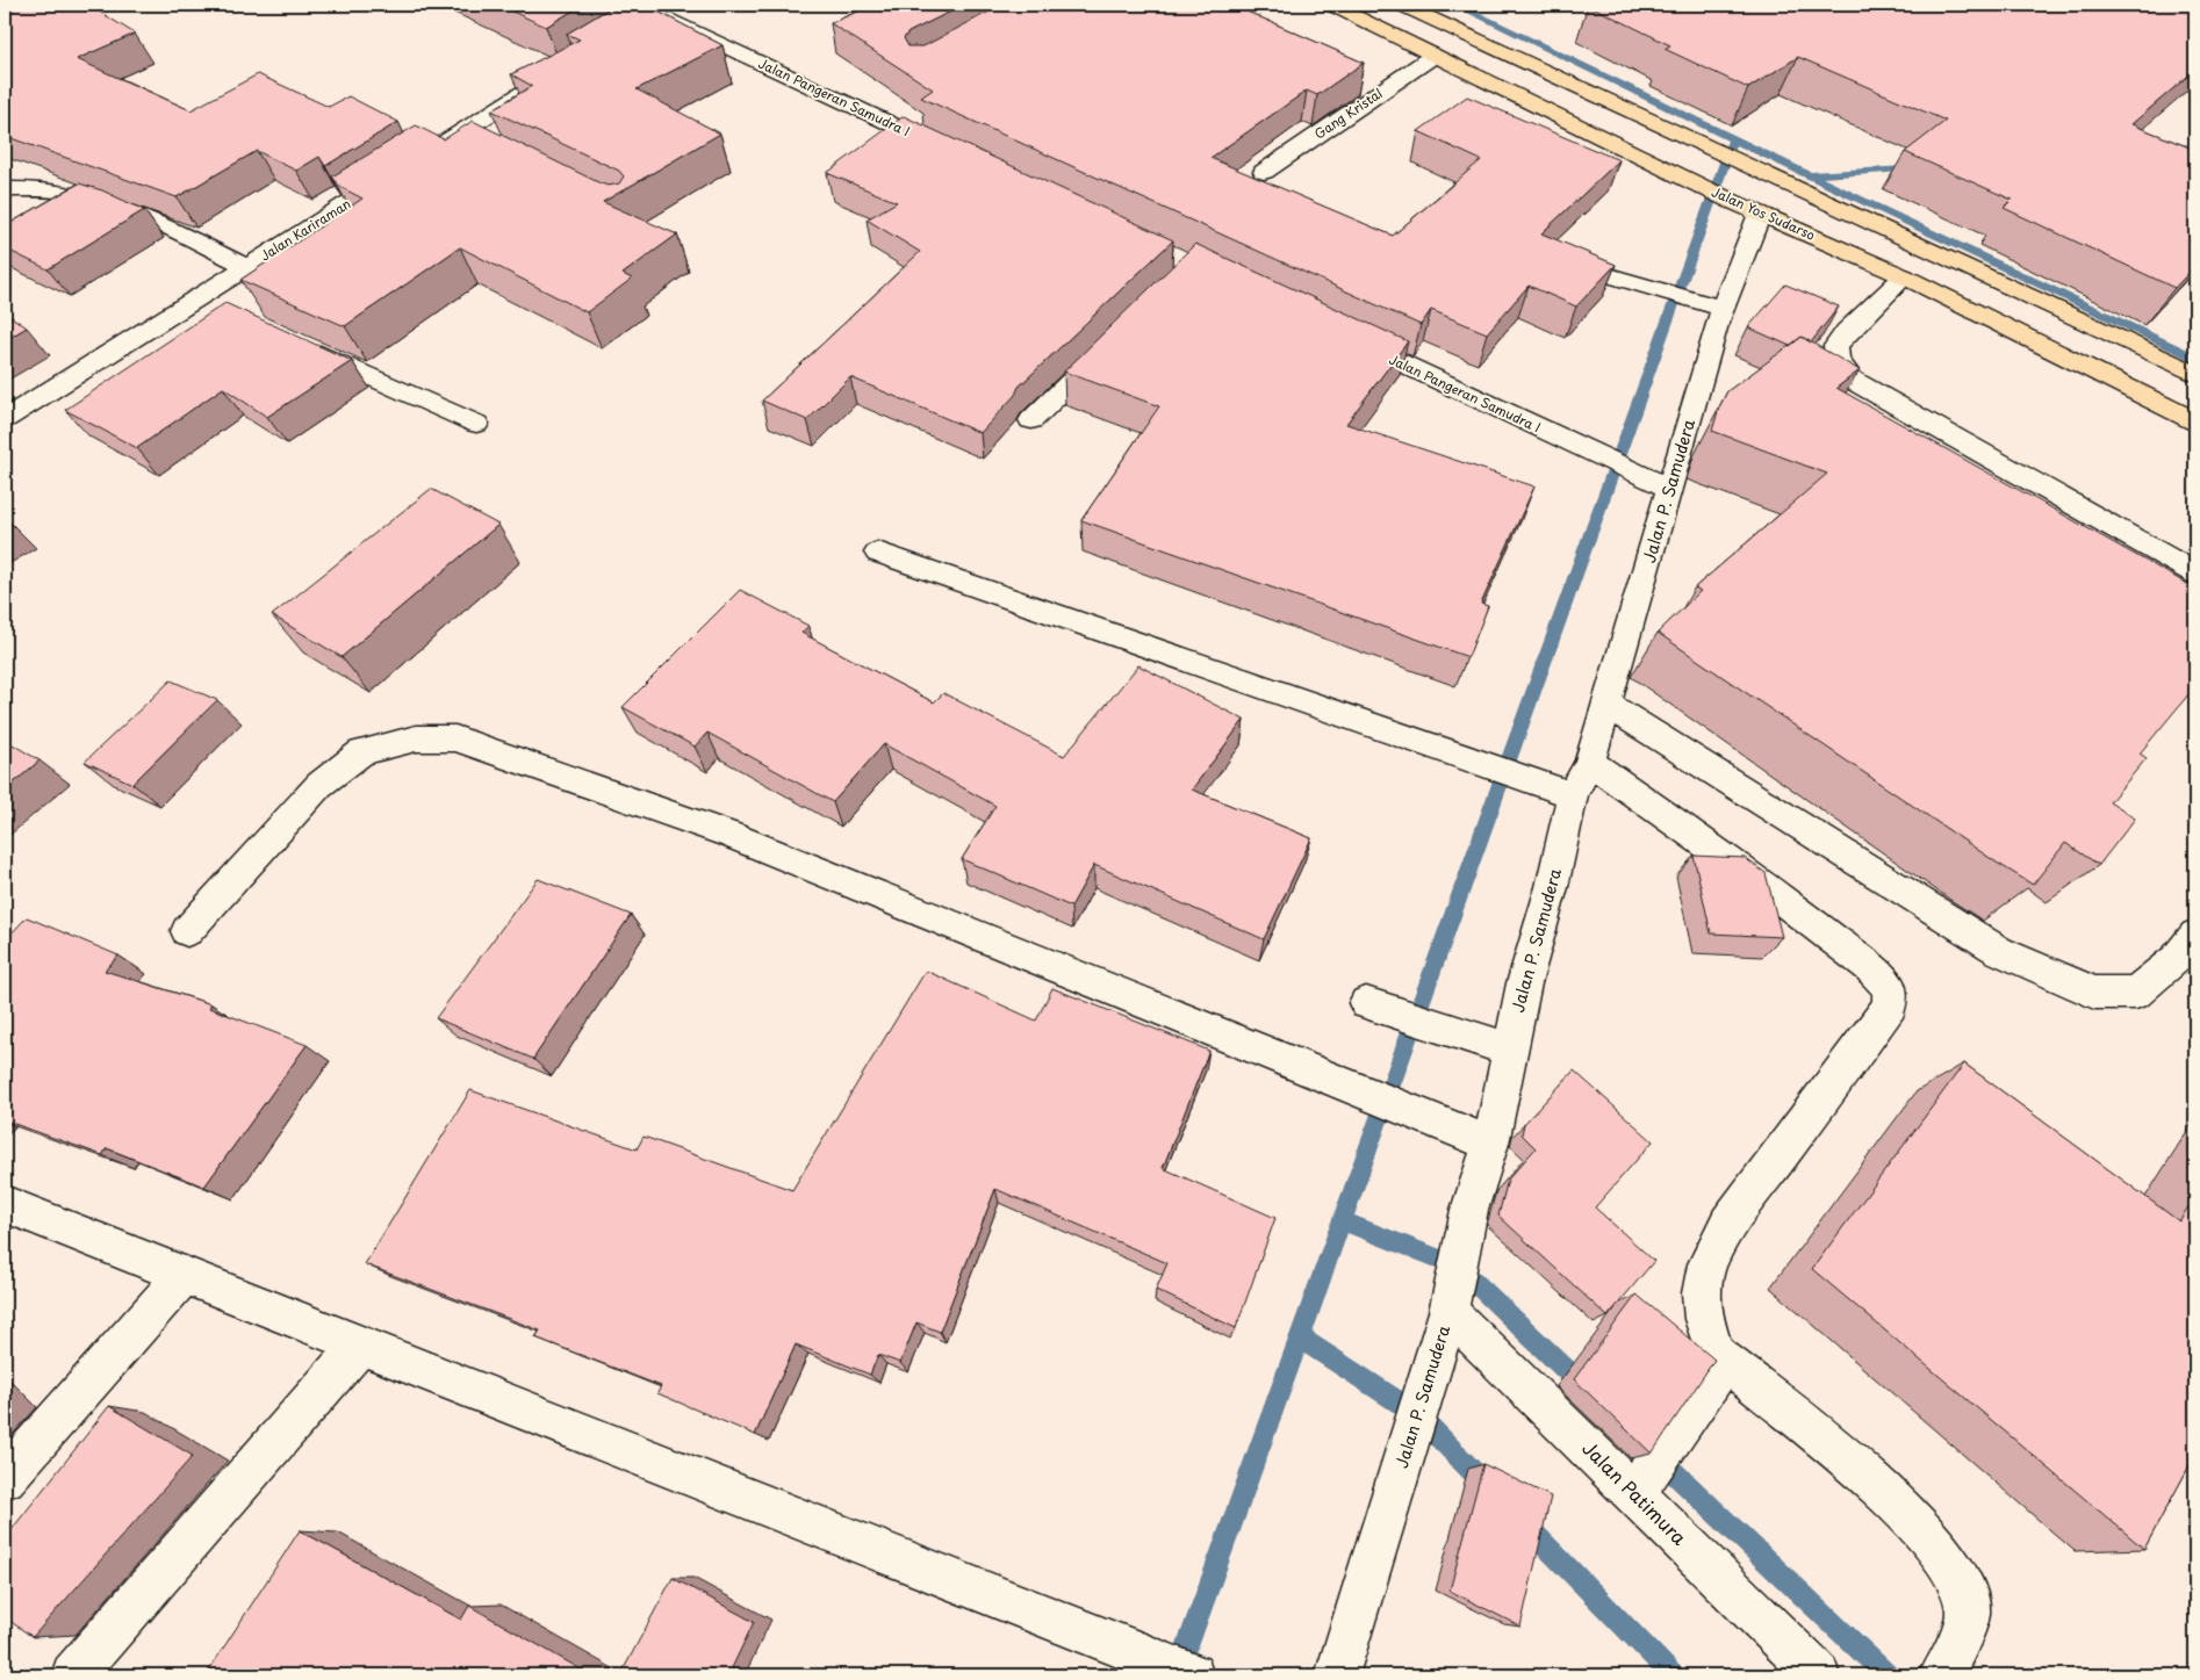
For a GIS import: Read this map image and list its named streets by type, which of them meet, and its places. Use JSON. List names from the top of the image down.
{
  "streets": {
    "main road": ["Jalan Yos Sudarso"],
    "street": [
      "Jalan Pangeran Samudra I",
      "Gang Kristal",
      "Jalan Kariraman",
      "Jalan P. Samudera",
      "Jalan Patimura"
    ]
  },
  "crossings": [
    ["Jalan Pangeran Samudra I", "Jalan P. Samudera"],
    ["Gang Kristal", "Jalan Yos Sudarso"],
    ["Jalan Yos Sudarso", "Jalan P. Samudera"],
    ["Jalan P. Samudera", "Jalan Patimura"]
  ]
}
